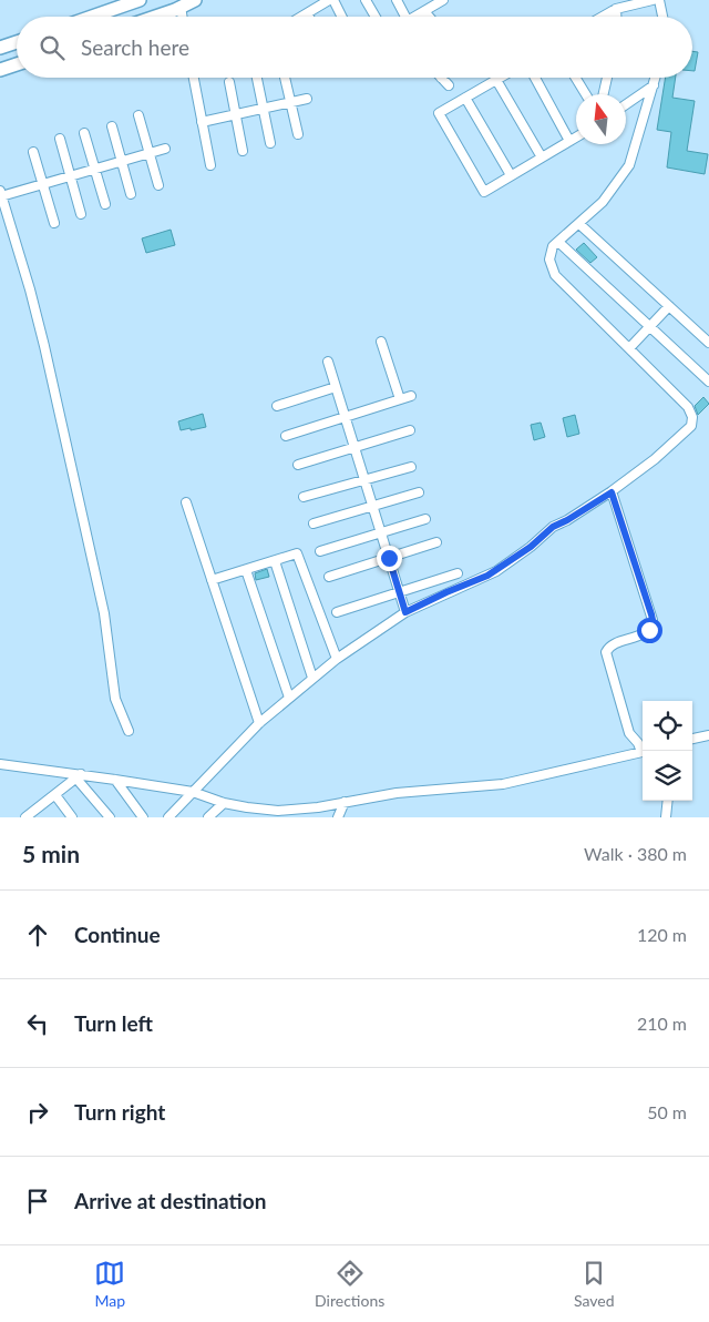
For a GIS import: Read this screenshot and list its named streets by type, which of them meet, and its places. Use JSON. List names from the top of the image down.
{
  "north": "top",
  "page": {
    "search": "Search here",
    "heading": ["5 min", "Walk · 380 m"],
    "list": [
      ["Continue", "120 m"],
      ["Turn left", "210 m"],
      ["Turn right", "50 m"],
      "Arrive at destination"
    ],
    "nav": ["Map", "Directions", "Saved"]
  }
}
